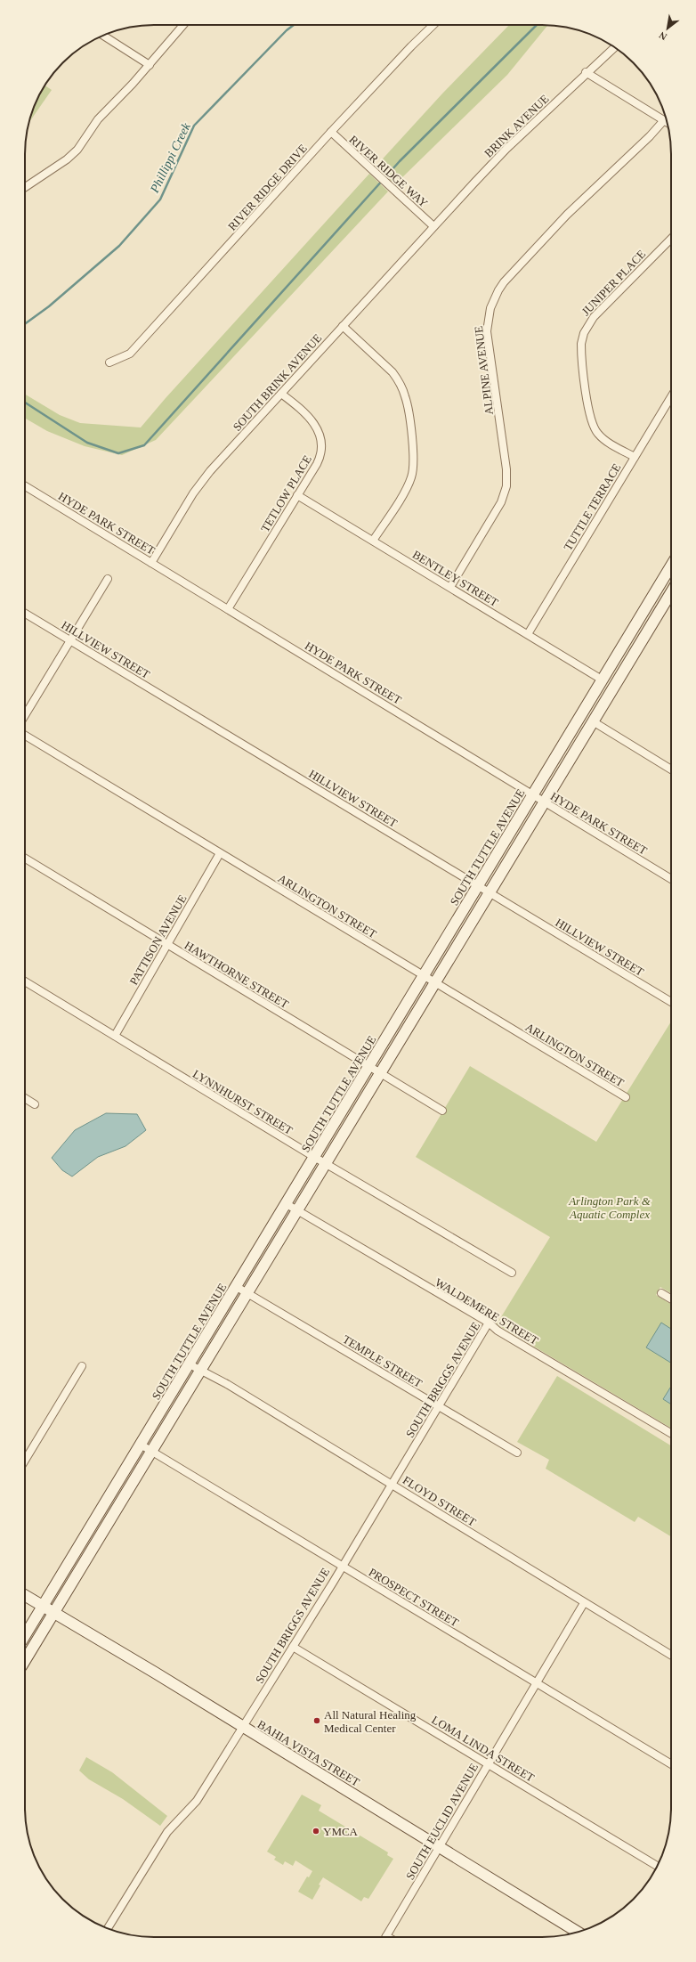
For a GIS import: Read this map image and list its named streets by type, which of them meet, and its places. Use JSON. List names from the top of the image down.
{
  "streets": {
    "main road": ["SOUTH TUTTLE AVENUE", "BAHIA VISTA STREET"],
    "street": [
      "BRINK AVENUE",
      "RIVER RIDGE WAY",
      "RIVER RIDGE DRIVE",
      "JUNIPER PLACE",
      "ALPINE AVENUE",
      "SOUTH BRINK AVENUE",
      "TETLOW PLACE",
      "TUTTLE TERRACE",
      "HYDE PARK STREET",
      "BENTLEY STREET",
      "HILLVIEW STREET",
      "ARLINGTON STREET",
      "PATTISON AVENUE",
      "HAWTHORNE STREET",
      "LYNNHURST STREET",
      "WALDEMERE STREET",
      "TEMPLE STREET",
      "SOUTH BRIGGS AVENUE",
      "FLOYD STREET",
      "PROSPECT STREET",
      "LOMA LINDA STREET",
      "SOUTH EUCLID AVENUE"
    ]
  },
  "crossings": [
    ["BRINK AVENUE", "RIVER RIDGE WAY"],
    ["BRINK AVENUE", "SOUTH BRINK AVENUE"],
    ["RIVER RIDGE WAY", "RIVER RIDGE DRIVE"],
    ["RIVER RIDGE WAY", "SOUTH BRINK AVENUE"],
    ["JUNIPER PLACE", "TUTTLE TERRACE"],
    ["ALPINE AVENUE", "BENTLEY STREET"],
    ["SOUTH BRINK AVENUE", "TETLOW PLACE"],
    ["SOUTH BRINK AVENUE", "HYDE PARK STREET"],
    ["TETLOW PLACE", "HYDE PARK STREET"],
    ["TETLOW PLACE", "BENTLEY STREET"],
    ["TUTTLE TERRACE", "BENTLEY STREET"],
    ["HYDE PARK STREET", "SOUTH TUTTLE AVENUE"],
    ["BENTLEY STREET", "SOUTH TUTTLE AVENUE"],
    ["HILLVIEW STREET", "SOUTH TUTTLE AVENUE"],
    ["SOUTH TUTTLE AVENUE", "ARLINGTON STREET"],
    ["SOUTH TUTTLE AVENUE", "HAWTHORNE STREET"],
    ["SOUTH TUTTLE AVENUE", "LYNNHURST STREET"],
    ["SOUTH TUTTLE AVENUE", "WALDEMERE STREET"],
    ["SOUTH TUTTLE AVENUE", "TEMPLE STREET"],
    ["SOUTH TUTTLE AVENUE", "FLOYD STREET"],
    ["SOUTH TUTTLE AVENUE", "PROSPECT STREET"],
    ["SOUTH TUTTLE AVENUE", "BAHIA VISTA STREET"],
    ["ARLINGTON STREET", "PATTISON AVENUE"],
    ["PATTISON AVENUE", "HAWTHORNE STREET"],
    ["PATTISON AVENUE", "LYNNHURST STREET"],
    ["WALDEMERE STREET", "SOUTH BRIGGS AVENUE"],
    ["TEMPLE STREET", "SOUTH BRIGGS AVENUE"],
    ["SOUTH BRIGGS AVENUE", "FLOYD STREET"],
    ["SOUTH BRIGGS AVENUE", "PROSPECT STREET"],
    ["SOUTH BRIGGS AVENUE", "LOMA LINDA STREET"],
    ["SOUTH BRIGGS AVENUE", "BAHIA VISTA STREET"],
    ["FLOYD STREET", "SOUTH EUCLID AVENUE"],
    ["PROSPECT STREET", "SOUTH EUCLID AVENUE"],
    ["LOMA LINDA STREET", "SOUTH EUCLID AVENUE"],
    ["BAHIA VISTA STREET", "SOUTH EUCLID AVENUE"]
  ],
  "water": ["Phillippi Creek"],
  "parks": ["Arlington Park & Aquatic Complex"],
  "places": ["All Natural Healing Medical Center", "YMCA"],
  "north": "bottom left"
}
